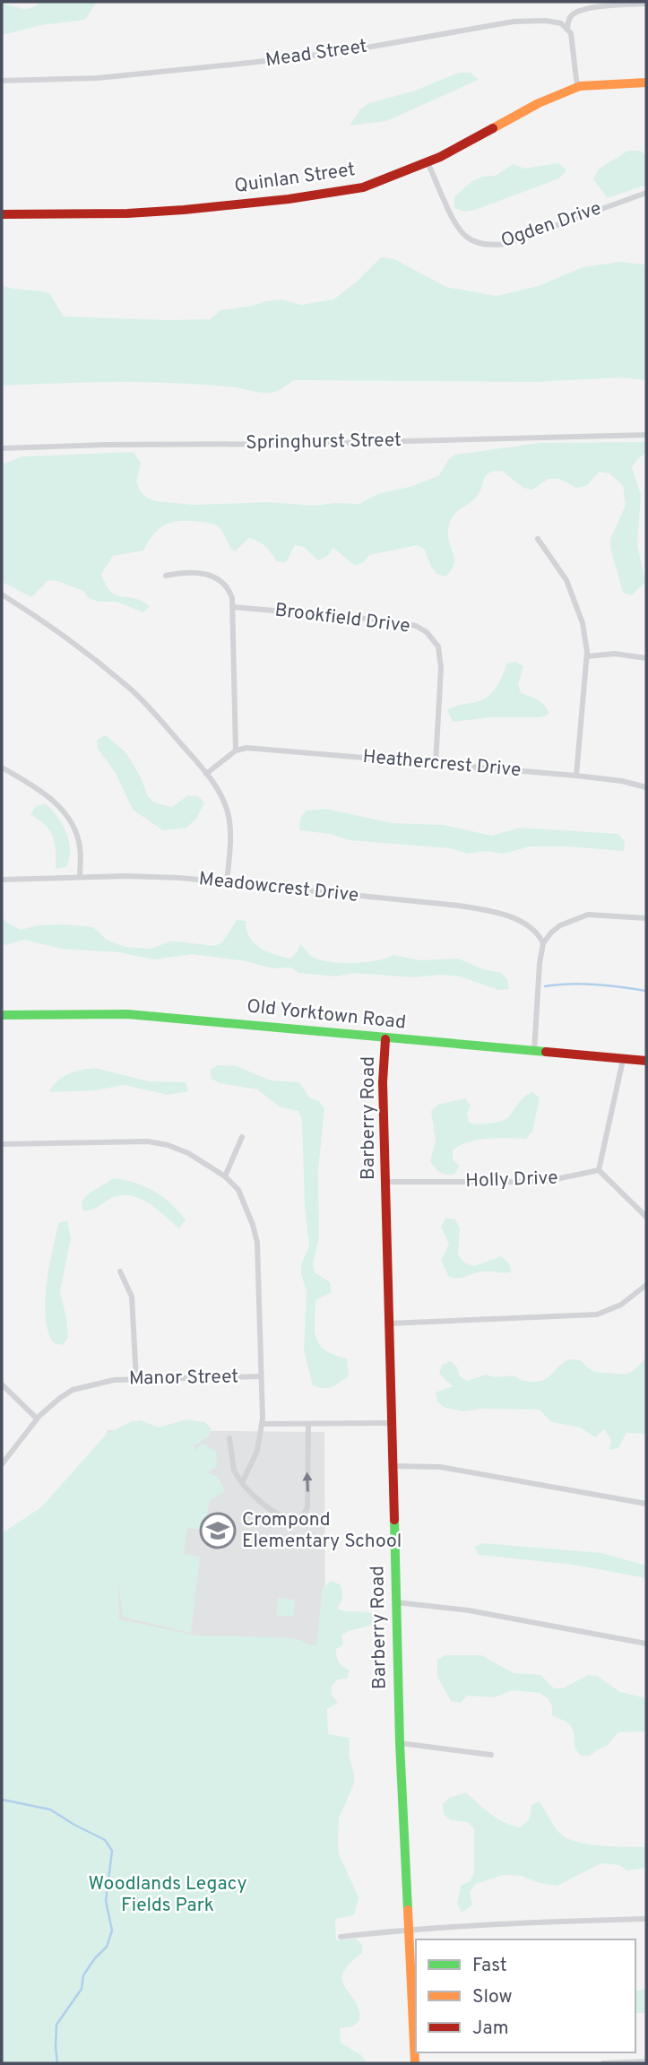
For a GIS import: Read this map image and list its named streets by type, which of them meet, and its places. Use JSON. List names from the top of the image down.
{
  "streets": {
    "street": [
      "Mead Street",
      "Quinlan Street",
      "Ogden Drive",
      "Springhurst Street",
      "Brookfield Drive",
      "Heathercrest Drive",
      "Meadowcrest Drive",
      "Old Yorktown Road",
      "Barberry Road",
      "Holly Drive",
      "Manor Street"
    ]
  },
  "crossings": [
    ["Quinlan Street", "Ogden Drive"],
    ["Brookfield Drive", "Heathercrest Drive"],
    ["Old Yorktown Road", "Barberry Road"],
    ["Barberry Road", "Holly Drive"]
  ],
  "parks": ["Woodlands Legacy Fields Park"],
  "places": {
    "school or university": ["Crompond Elementary School"]
  },
  "legend": ["Fast", "Slow", "Jam"]
}
